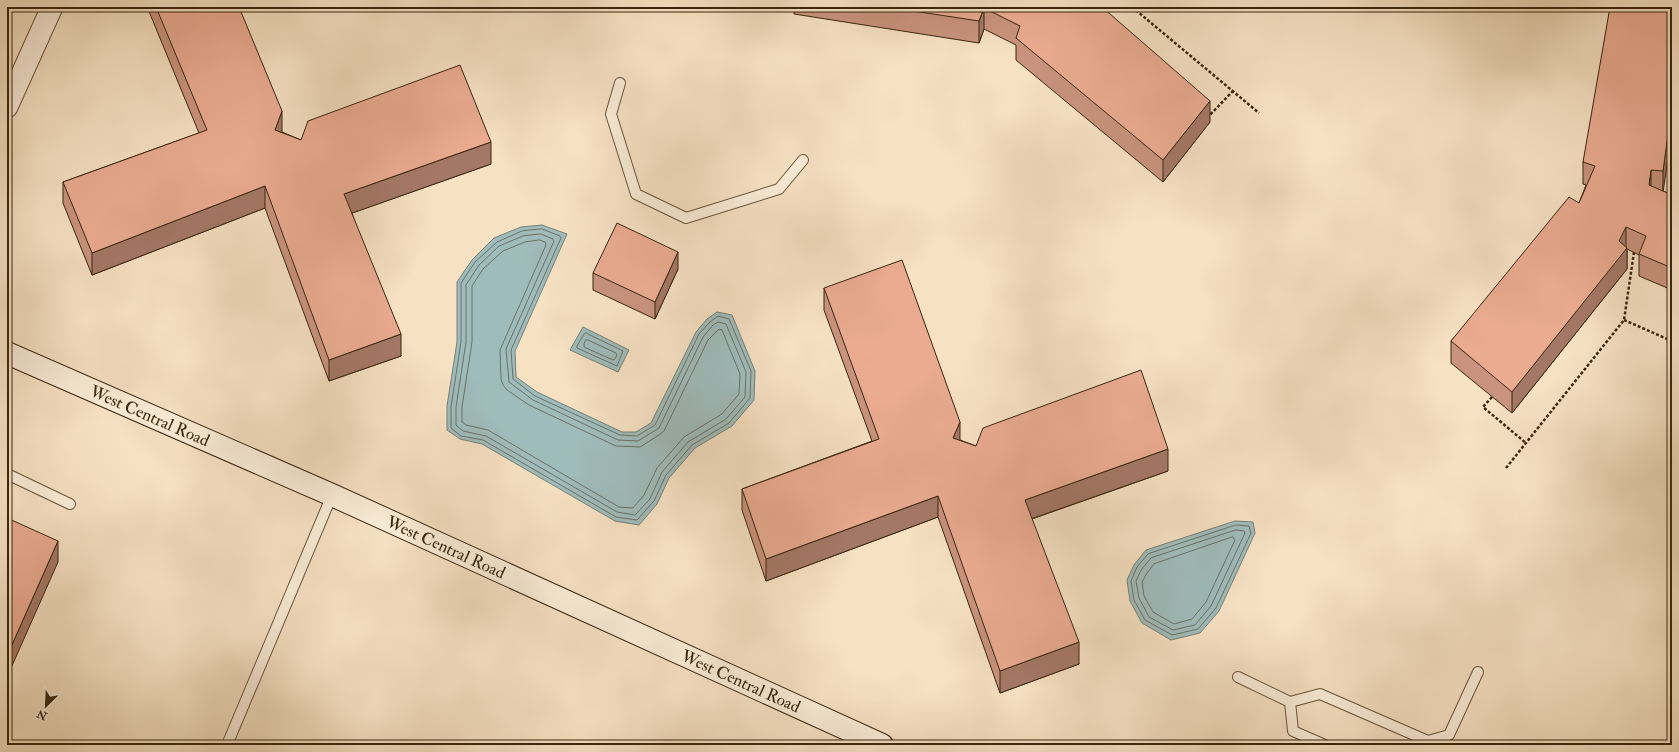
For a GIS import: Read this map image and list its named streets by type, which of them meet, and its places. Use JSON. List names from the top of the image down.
{
  "streets": {
    "main road": ["West Central Road"]
  },
  "north": "bottom left"
}
